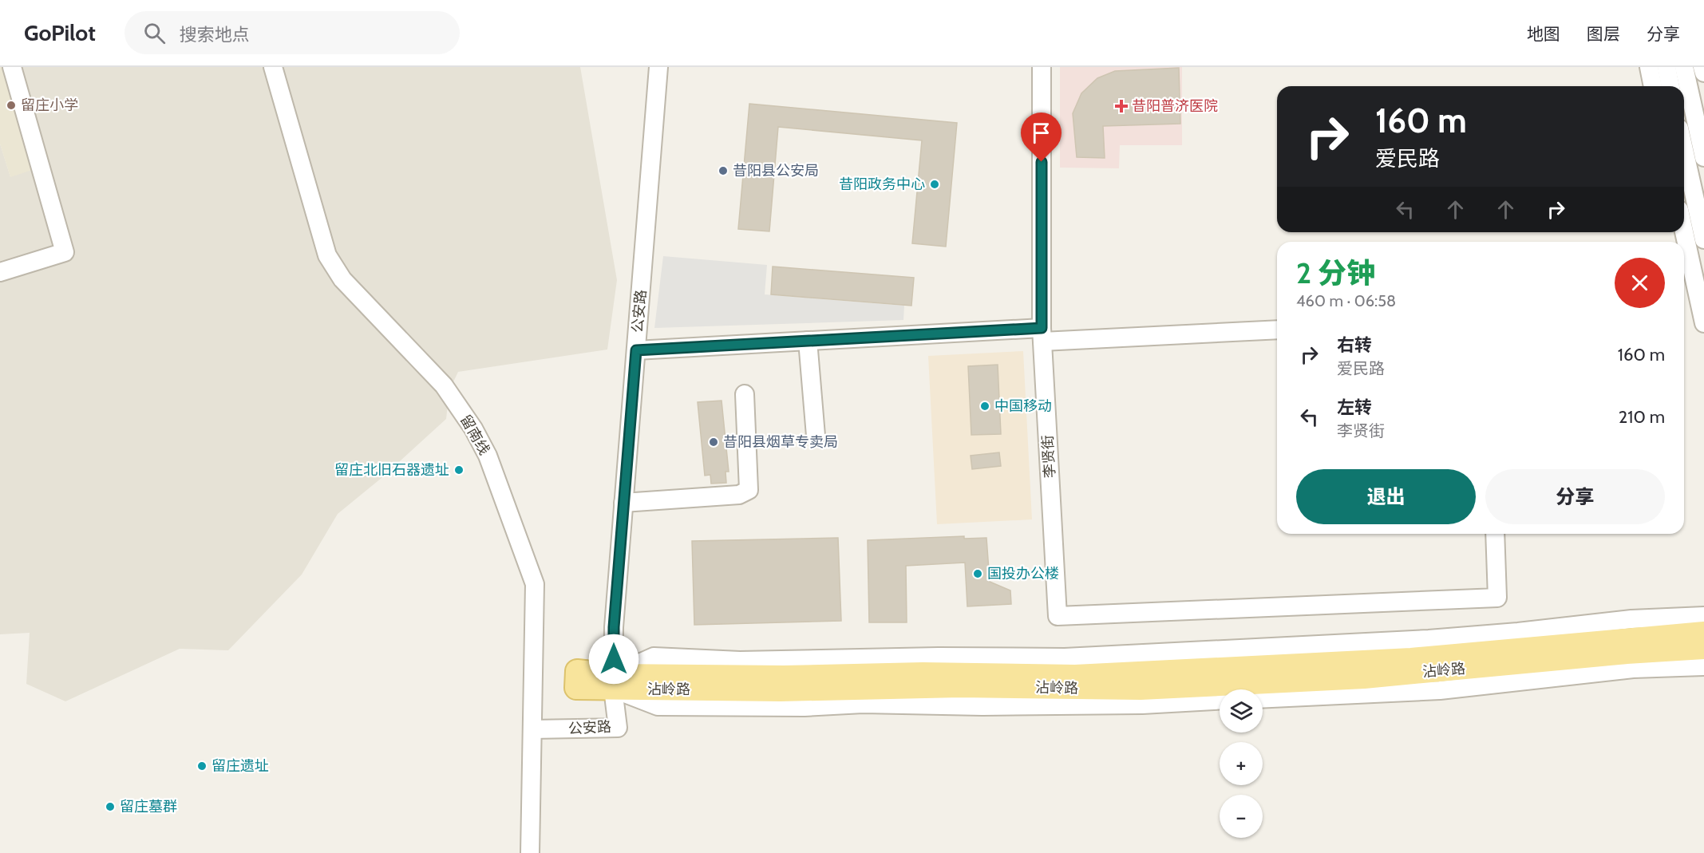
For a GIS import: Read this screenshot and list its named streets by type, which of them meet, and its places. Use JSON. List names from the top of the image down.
{
  "streets": {
    "main road": ["沾岭路"],
    "street": ["公安路", "留南线", "李贤街"]
  },
  "crossings": [
    ["公安路", "留南线"],
    ["公安路", "沾岭路"]
  ],
  "places": {
    "other": [
      "留庄小学",
      "昔阳县公安局",
      "昔阳政务中心",
      "中国移动",
      "昔阳县烟草专卖局",
      "留庄北旧石器遗址",
      "国投办公楼",
      "留庄遗址",
      "留庄墓群"
    ],
    "health": ["昔阳普济医院"]
  },
  "page": {
    "header": "GoPilot",
    "search": "搜索地点",
    "nav": ["地图", "图层", "分享"],
    "turn": ["160 m", "爱民路"],
    "heading": ["2 分钟", "460 m · 06:58"],
    "list": [
      {
        "name": "右转",
        "note": "爱民路",
        "value": "160 m"
      },
      {
        "name": "左转",
        "note": "李贤街",
        "value": "210 m"
      }
    ],
    "buttons": ["退出", "分享"],
    "map_buttons": ["+", "−"]
  }
}
